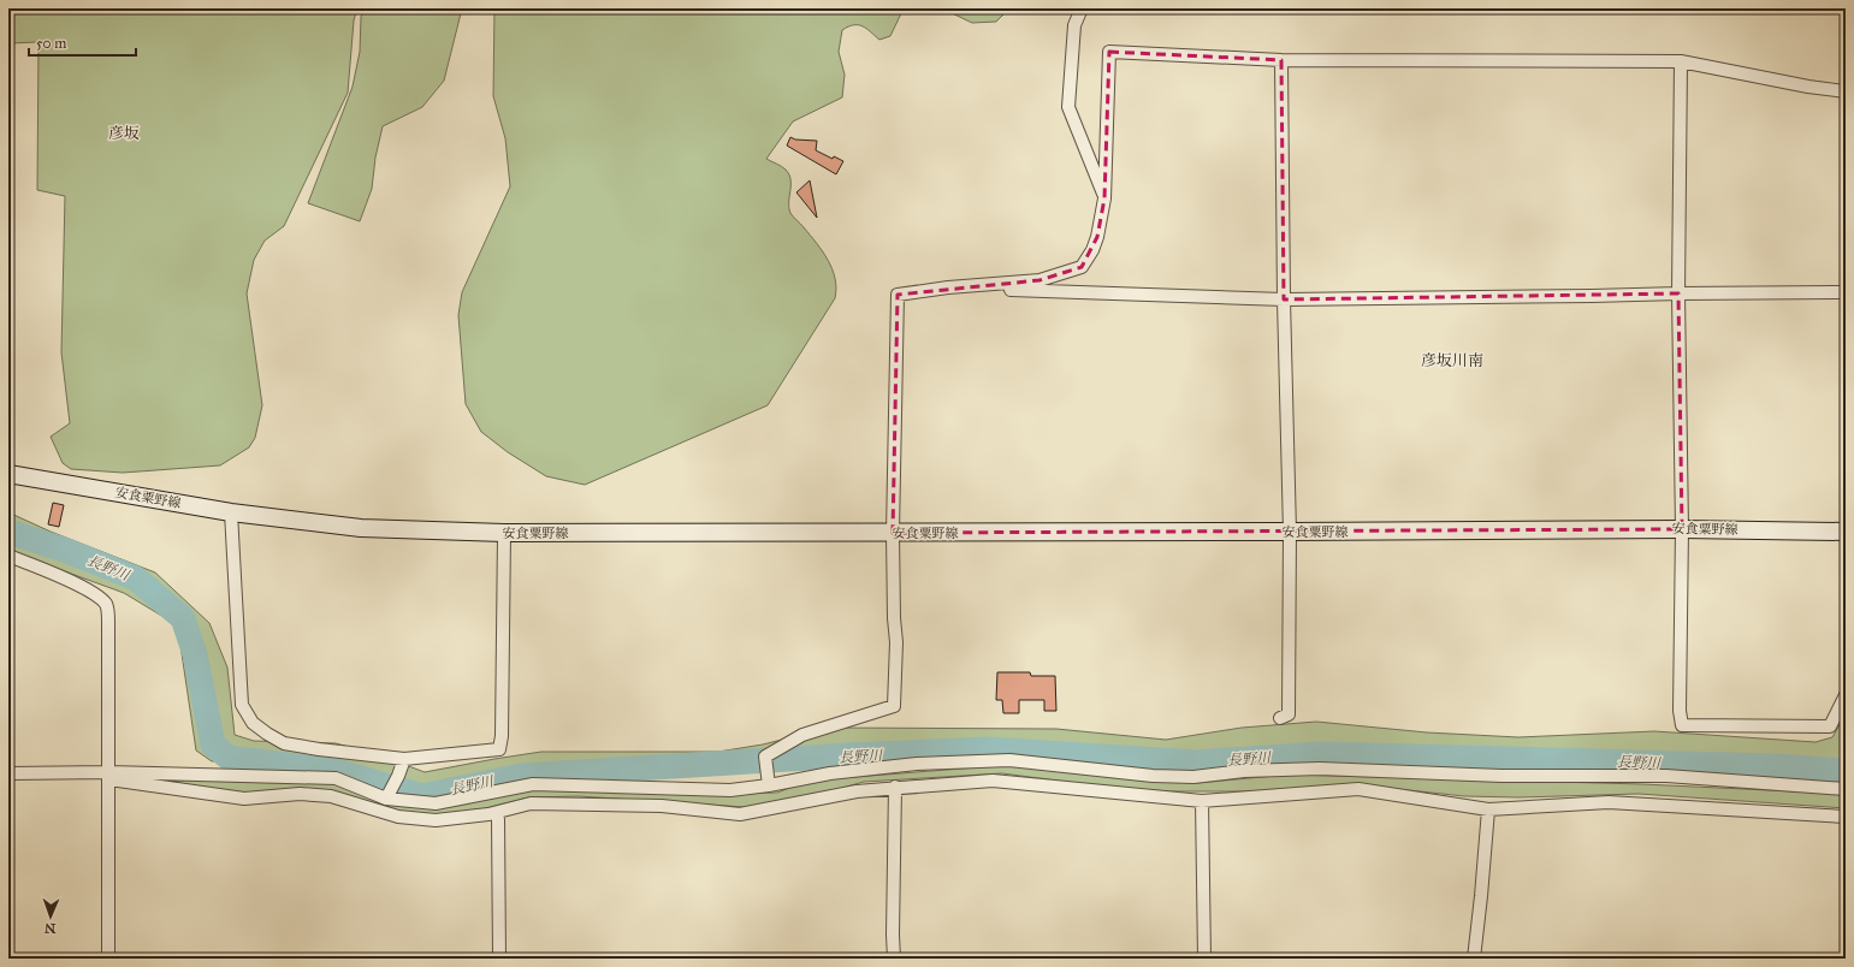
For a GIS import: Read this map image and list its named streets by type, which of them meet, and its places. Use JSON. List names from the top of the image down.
{
  "streets": {
    "main road": ["安食粟野線"]
  },
  "districts": ["彦坂", "彦坂川南"],
  "water": ["長野川"],
  "scale_bar": "50 m",
  "north": "bottom"
}
